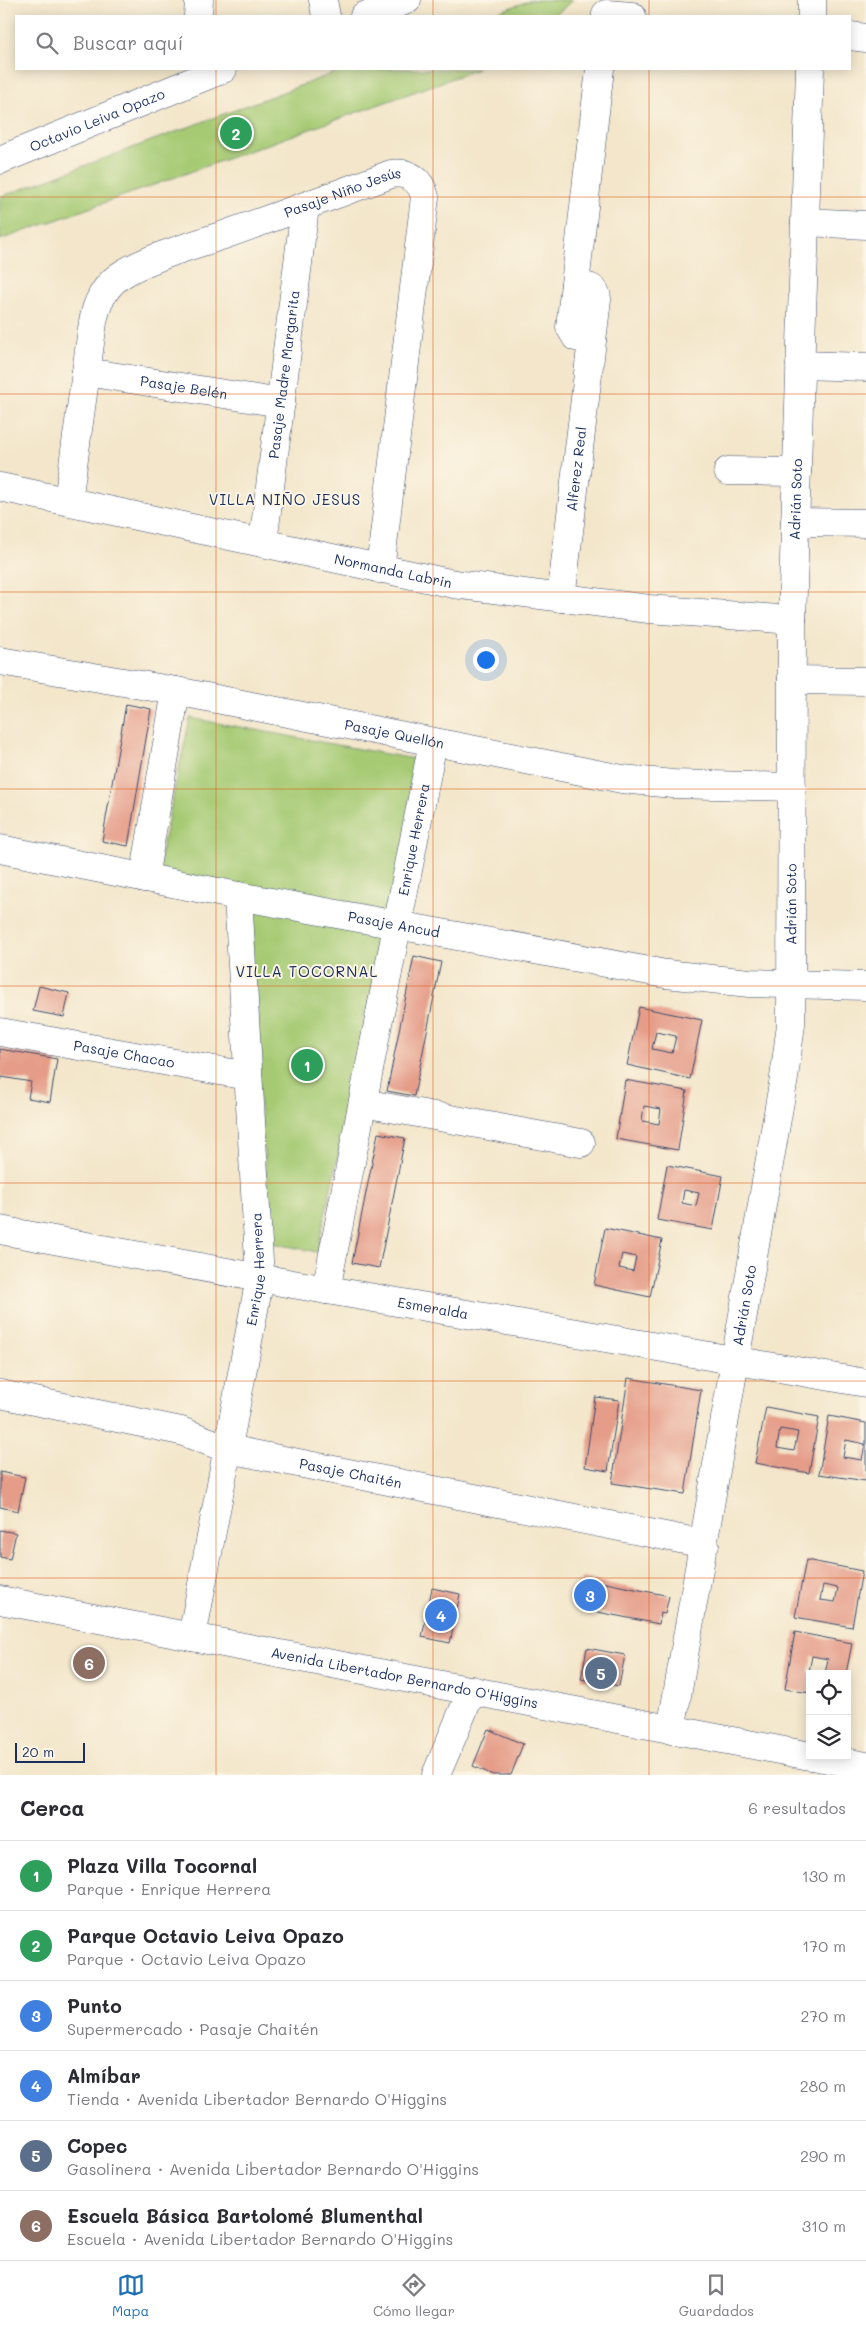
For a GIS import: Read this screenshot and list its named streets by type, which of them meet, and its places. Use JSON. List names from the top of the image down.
{
  "streets": {
    "street": [
      "Octavio Leiva Opazo",
      "Pasaje Niño Jesús",
      "Pasaje Madre Margarita",
      "Pasaje Belén",
      "Alferez Real",
      "Adrián Soto",
      "Normanda Labrin",
      "Pasaje Quellón",
      "Enrique Herrera",
      "Pasaje Ancud",
      "Pasaje Chacao",
      "Esmeralda",
      "Pasaje Chaitén",
      "Avenida Libertador Bernardo O'Higgins"
    ]
  },
  "crossings": [
    ["Pasaje Niño Jesús", "Pasaje Madre Margarita"],
    ["Pasaje Niño Jesús", "Pasaje Belén"],
    ["Pasaje Niño Jesús", "Normanda Labrin"],
    ["Pasaje Madre Margarita", "Pasaje Belén"],
    ["Pasaje Madre Margarita", "Normanda Labrin"],
    ["Alferez Real", "Normanda Labrin"],
    ["Adrián Soto", "Normanda Labrin"],
    ["Adrián Soto", "Pasaje Quellón"],
    ["Adrián Soto", "Pasaje Ancud"],
    ["Adrián Soto", "Esmeralda"],
    ["Adrián Soto", "Pasaje Chaitén"],
    ["Adrián Soto", "Avenida Libertador Bernardo O'Higgins"],
    ["Pasaje Quellón", "Enrique Herrera"],
    ["Enrique Herrera", "Pasaje Ancud"],
    ["Enrique Herrera", "Pasaje Chacao"],
    ["Enrique Herrera", "Esmeralda"],
    ["Enrique Herrera", "Pasaje Chaitén"],
    ["Enrique Herrera", "Avenida Libertador Bernardo O'Higgins"]
  ],
  "districts": ["VILLA NIÑO JESUS", "VILLA TOCORNAL"],
  "scale_bar": "20 m",
  "page": {
    "search": "Buscar aquí",
    "pins": [
      "2",
      "1",
      "3",
      "4",
      "6",
      "5"
    ],
    "scale": "20 m",
    "heading": ["Cerca", "6 resultados"],
    "list": [
      {
        "mark": "1",
        "name": "Plaza Villa Tocornal",
        "note": "Parque · Enrique Herrera",
        "value": "130 m"
      },
      {
        "mark": "2",
        "name": "Parque Octavio Leiva Opazo",
        "note": "Parque · Octavio Leiva Opazo",
        "value": "170 m"
      },
      {
        "mark": "3",
        "name": "Punto",
        "note": "Supermercado · Pasaje Chaitén",
        "value": "270 m"
      },
      {
        "mark": "4",
        "name": "Almíbar",
        "note": "Tienda · Avenida Libertador Bernardo O'Higgins",
        "value": "280 m"
      },
      {
        "mark": "5",
        "name": "Copec",
        "note": "Gasolinera · Avenida Libertador Bernardo O'Higgins",
        "value": "290 m"
      },
      {
        "mark": "6",
        "name": "Escuela Básica Bartolomé Blumenthal",
        "note": "Escuela · Avenida Libertador Bernardo O'Higgins",
        "value": "310 m"
      }
    ],
    "nav": ["Mapa", "Cómo llegar", "Guardados"]
  }
}
